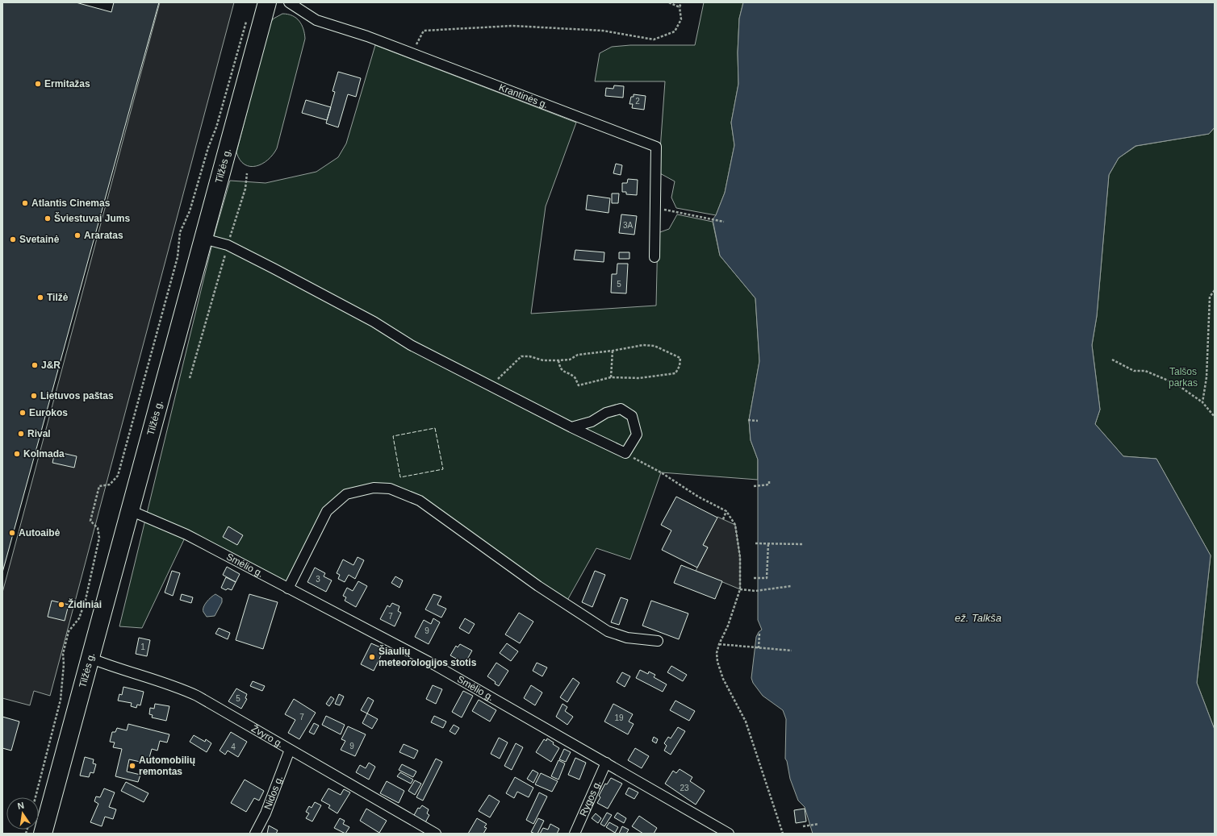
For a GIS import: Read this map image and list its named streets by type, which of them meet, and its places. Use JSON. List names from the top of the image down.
{
  "streets": {
    "highway": ["Tilžės g."],
    "street": [
      "Krantinės g.",
      "Smėlio g.",
      "Žvyro g.",
      "Nidos g.",
      "Rygos g."
    ]
  },
  "crossings": [
    ["Tilžės g.", "Smėlio g."],
    ["Tilžės g.", "Žvyro g."],
    ["Smėlio g.", "Rygos g."],
    ["Žvyro g.", "Nidos g."]
  ],
  "water": ["ež. Talkša"],
  "parks": ["Talšos parkas"],
  "places": [
    "Ermitažas",
    "Atlantis Cinemas",
    "Šviestuvai Jums",
    "Araratas",
    "Svetainė",
    "Tilžė",
    "J&R",
    "Lietuvos paštas",
    "Eurokos",
    "Rival",
    "Kolmada",
    "Autoaibė",
    "Židiniai",
    "Šiaulių meteorologijos stotis",
    "Automobilių remontas"
  ],
  "house_numbers": [
    "2",
    "3A",
    "5",
    "3",
    "7",
    "9",
    "1",
    "5",
    "7",
    "19",
    "9",
    "4",
    "23"
  ],
  "north": "top"
}
